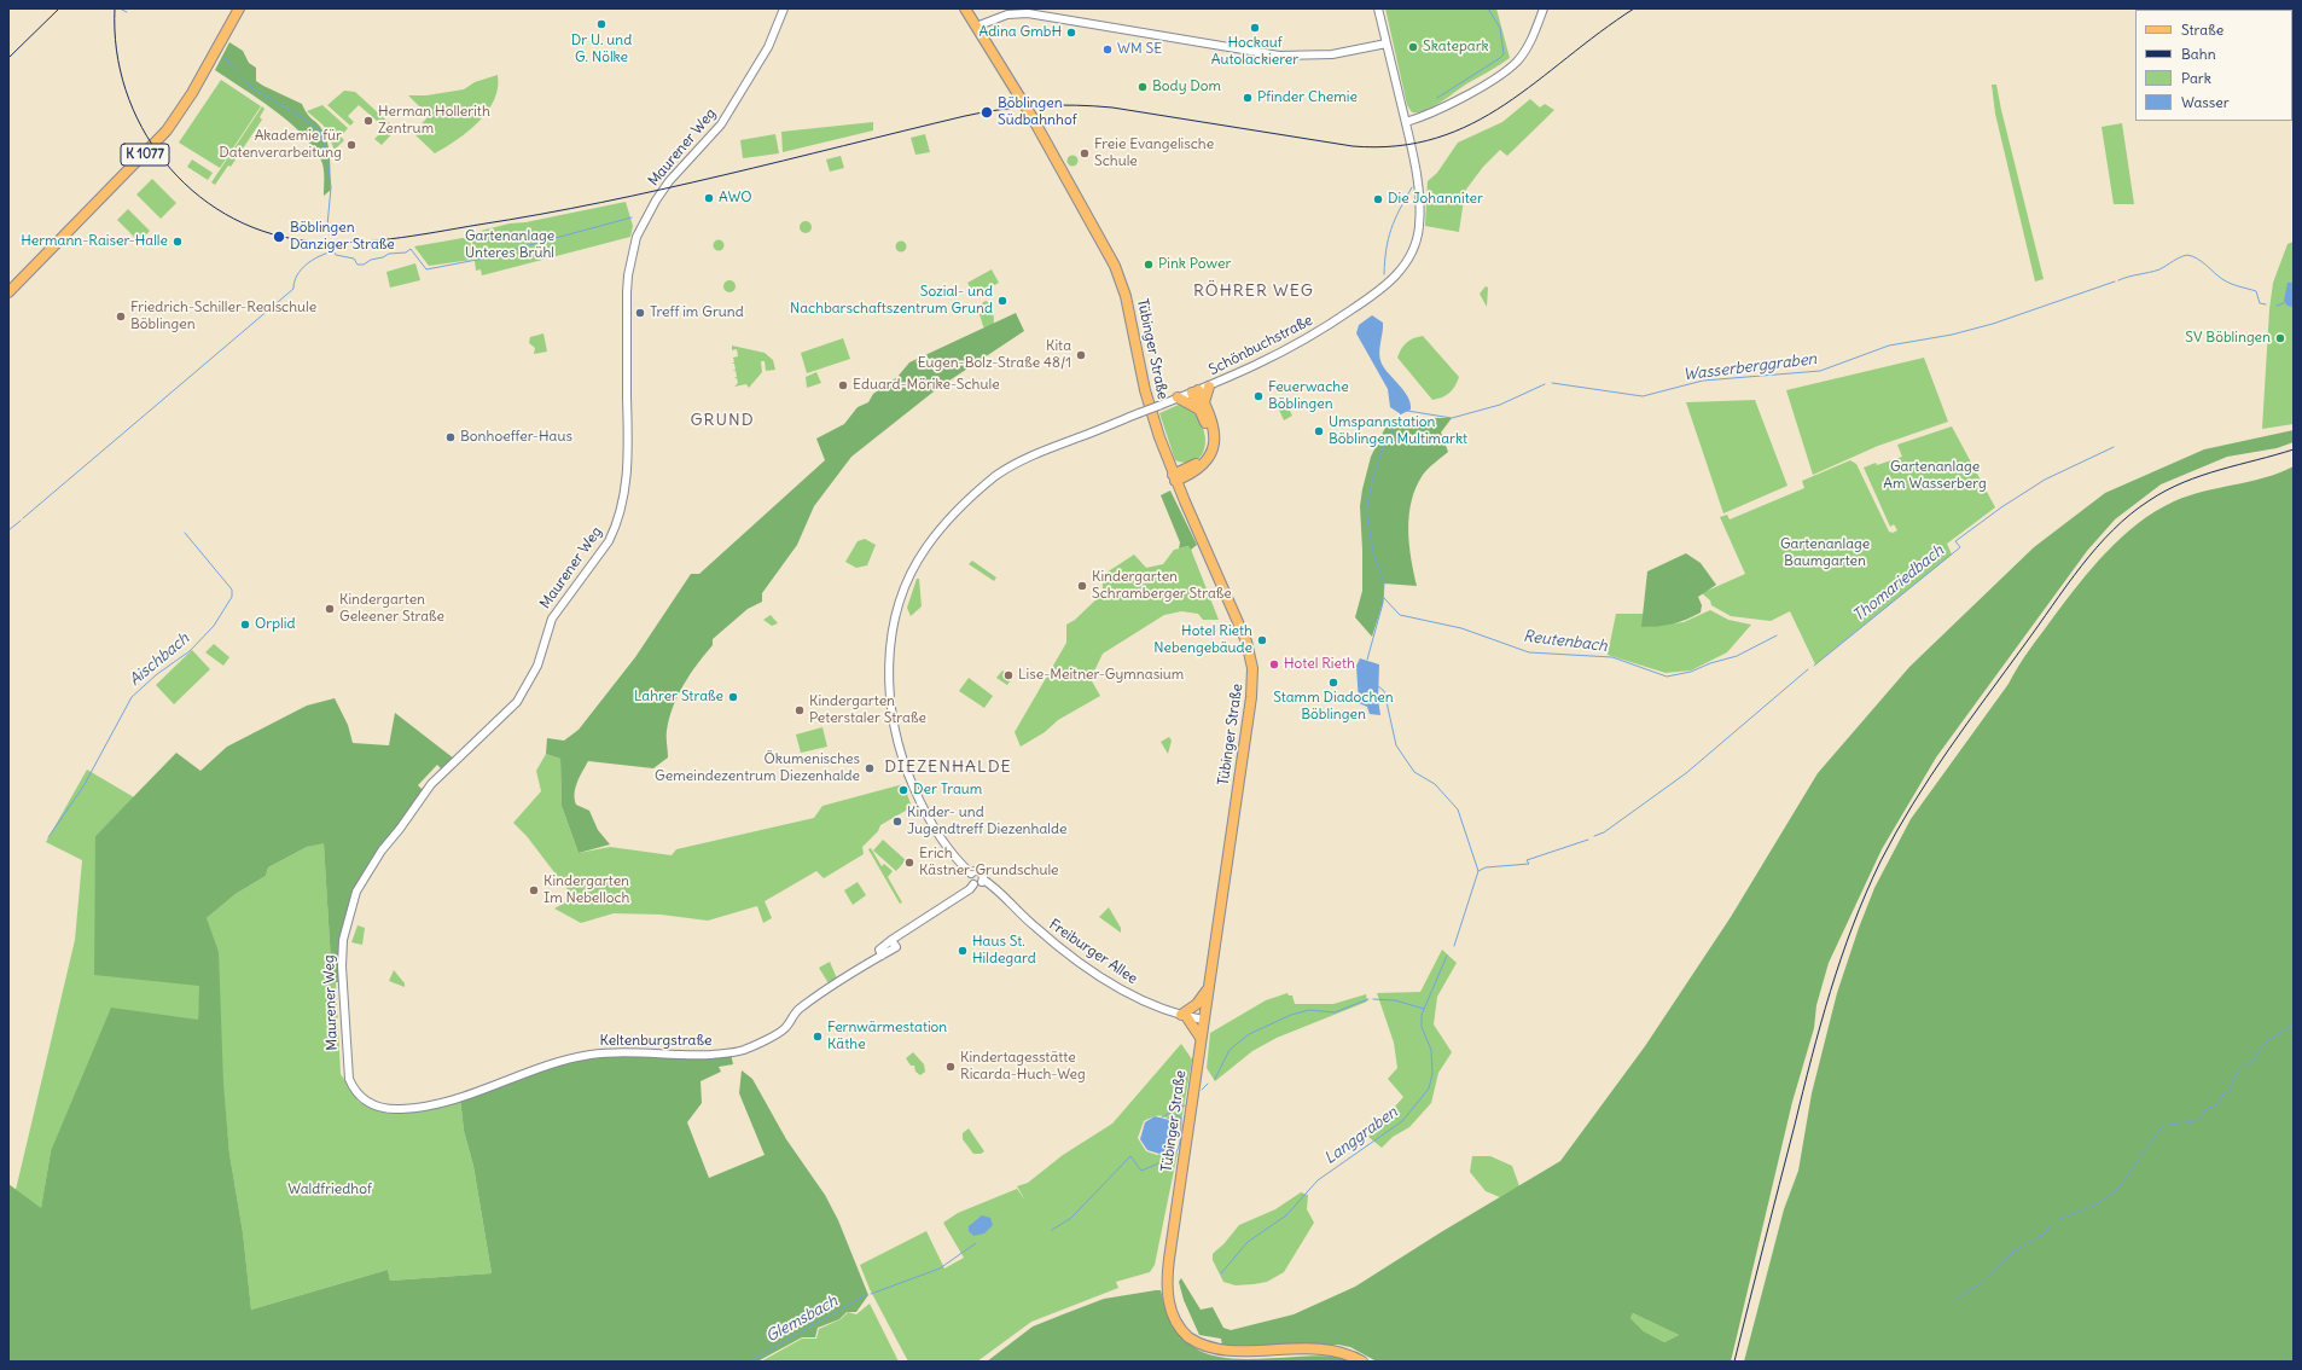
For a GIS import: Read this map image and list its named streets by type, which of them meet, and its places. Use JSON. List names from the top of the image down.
{
  "streets": {
    "main road": ["K 1077", "Tübinger Straße"],
    "street": [
      "Maurener Weg",
      "Schönbuchstraße",
      "Freiburger Allee",
      "Keltenburgstraße"
    ]
  },
  "crossings": [
    ["Maurener Weg", "Keltenburgstraße"],
    ["Schönbuchstraße", "Freiburger Allee"],
    ["Tübinger Straße", "Freiburger Allee"],
    ["Freiburger Allee", "Keltenburgstraße"]
  ],
  "districts": ["RÖHRER WEG", "GRUND", "DIEZENHALDE"],
  "water": [
    "Wasserberggraben",
    "Thomariedbach",
    "Reutenbach",
    "Aischbach",
    "Langgraben",
    "Glemsbach"
  ],
  "parks": [
    "Gartenanlage Unteres Brühl",
    "Gartenanlage Am Wasserberg",
    "Gartenanlage Baumgarten",
    "Waldfriedhof"
  ],
  "places": [
    "Dr U. und G. Nölke",
    "Hockauf Autolackierer",
    "Adina GmbH",
    "Skatepark",
    "WM SE",
    "Body Dom",
    "Pfinder Chemie",
    "Böblingen Südbahnhof",
    "Herman Hollerith Zentrum",
    "Akademie für Datenverarbeitung",
    "Freie Evangelische Schule",
    "AWO",
    "Die Johanniter",
    "Böblingen Danziger Straße",
    "Hermann-Raiser-Halle",
    "Pink Power",
    "Sozial- und Nachbarschaftszentrum Grund",
    "Treff im Grund",
    "Friedrich-Schiller-Realschule Böblingen",
    "SV Böblingen",
    "Kita Eugen-Bolz-Straße 48/1",
    "Eduard-Mörike-Schule",
    "Feuerwache Böblingen",
    "Umspannstation Böblingen Multimarkt",
    "Bonhoeffer-Haus",
    "Kindergarten Schramberger Straße",
    "Kindergarten Geleener Straße",
    "Orplid",
    "Hotel Rieth Nebengebäude",
    "Hotel Rieth",
    "Lise-Meitner-Gymnasium",
    "Stamm Diadochen Böblingen",
    "Lahrer Straße",
    "Kindergarten Peterstaler Straße",
    "Ökumenisches Gemeindezentrum Diezenhalde",
    "Der Traum",
    "Kinder- und Jugendtreff Diezenhalde",
    "Erich Kästner-Grundschule",
    "Kindergarten Im Nebelloch",
    "Haus St. Hildegard",
    "Fernwärmestation Käthe",
    "Kindertagesstätte Ricarda-Huch-Weg"
  ],
  "legend": [
    "Straße",
    "Bahn",
    "Park",
    "Wasser"
  ]
}
